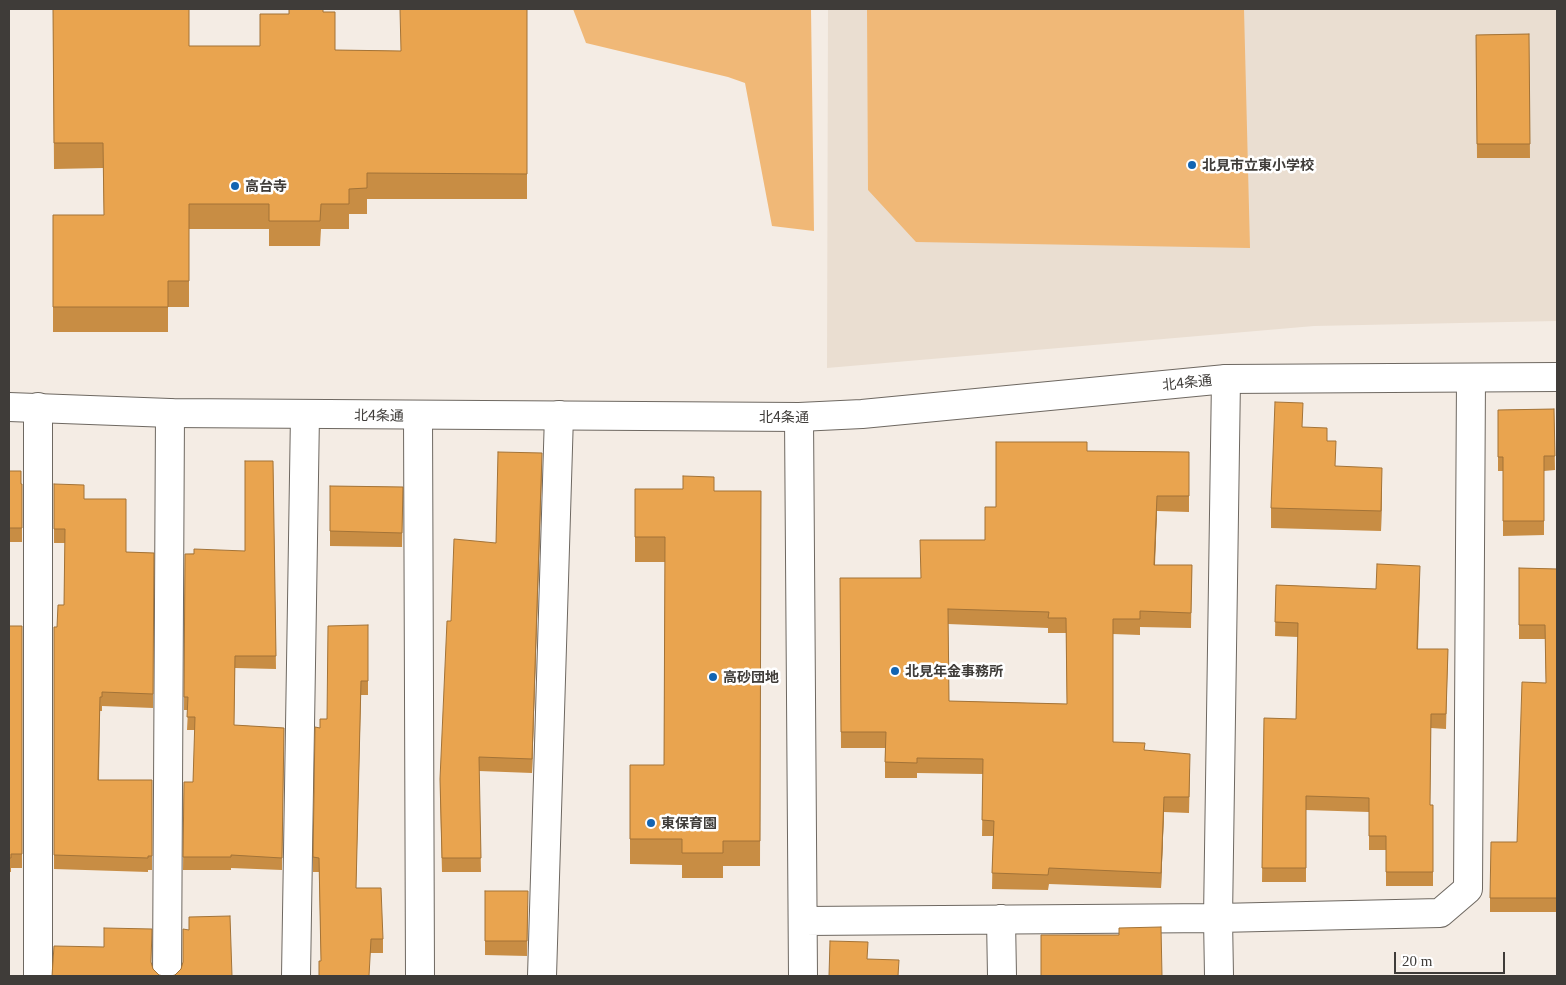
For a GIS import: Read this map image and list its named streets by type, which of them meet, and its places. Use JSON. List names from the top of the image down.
{
  "streets": {
    "street": ["北4条通"]
  },
  "places": [
    "北見市立東小学校",
    "高台寺",
    "北見年金事務所",
    "高砂団地",
    "東保育園"
  ],
  "scale_bar": "20 m"
}
